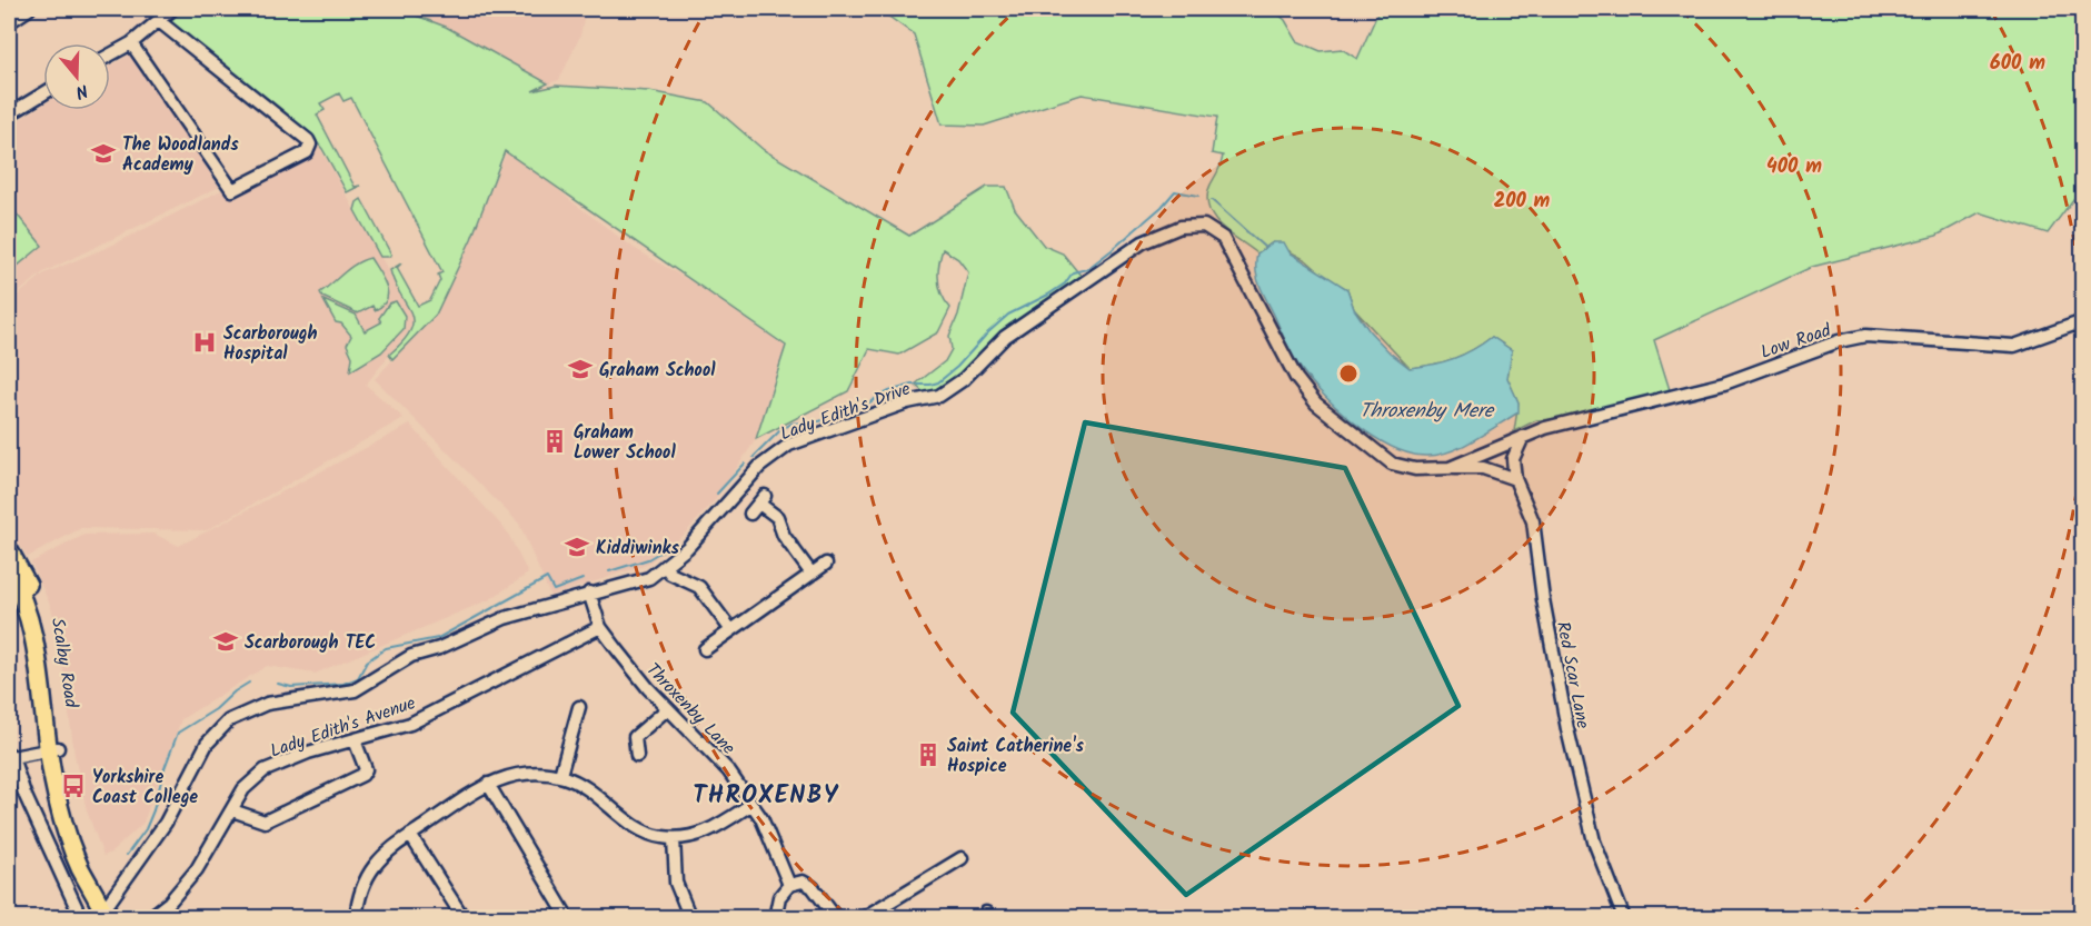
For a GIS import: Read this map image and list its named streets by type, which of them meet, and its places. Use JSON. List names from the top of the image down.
{
  "streets": {
    "highway": ["Scalby Road"],
    "street": [
      "Low Road",
      "Lady Edith's Drive",
      "Red Scar Lane",
      "Throxenby Lane",
      "Lady Edith's Avenue"
    ]
  },
  "crossings": [
    ["Low Road", "Lady Edith's Drive"],
    ["Low Road", "Red Scar Lane"],
    ["Lady Edith's Drive", "Scalby Road"],
    ["Lady Edith's Drive", "Red Scar Lane"],
    ["Lady Edith's Drive", "Throxenby Lane"],
    ["Throxenby Lane", "Lady Edith's Avenue"]
  ],
  "districts": ["THROXENBY"],
  "water": ["Throxenby Mere"],
  "places": {
    "school or university": [
      "The Woodlands Academy",
      "Graham School",
      "Kiddiwinks",
      "Scarborough TEC"
    ],
    "hospital": ["Scarborough Hospital"],
    "building": ["Graham Lower School", "Saint Catherine's Hospice"],
    "bus stop": ["Yorkshire Coast College"]
  },
  "north": "bottom",
  "rings": ["600 m", "400 m", "200 m"]
}
